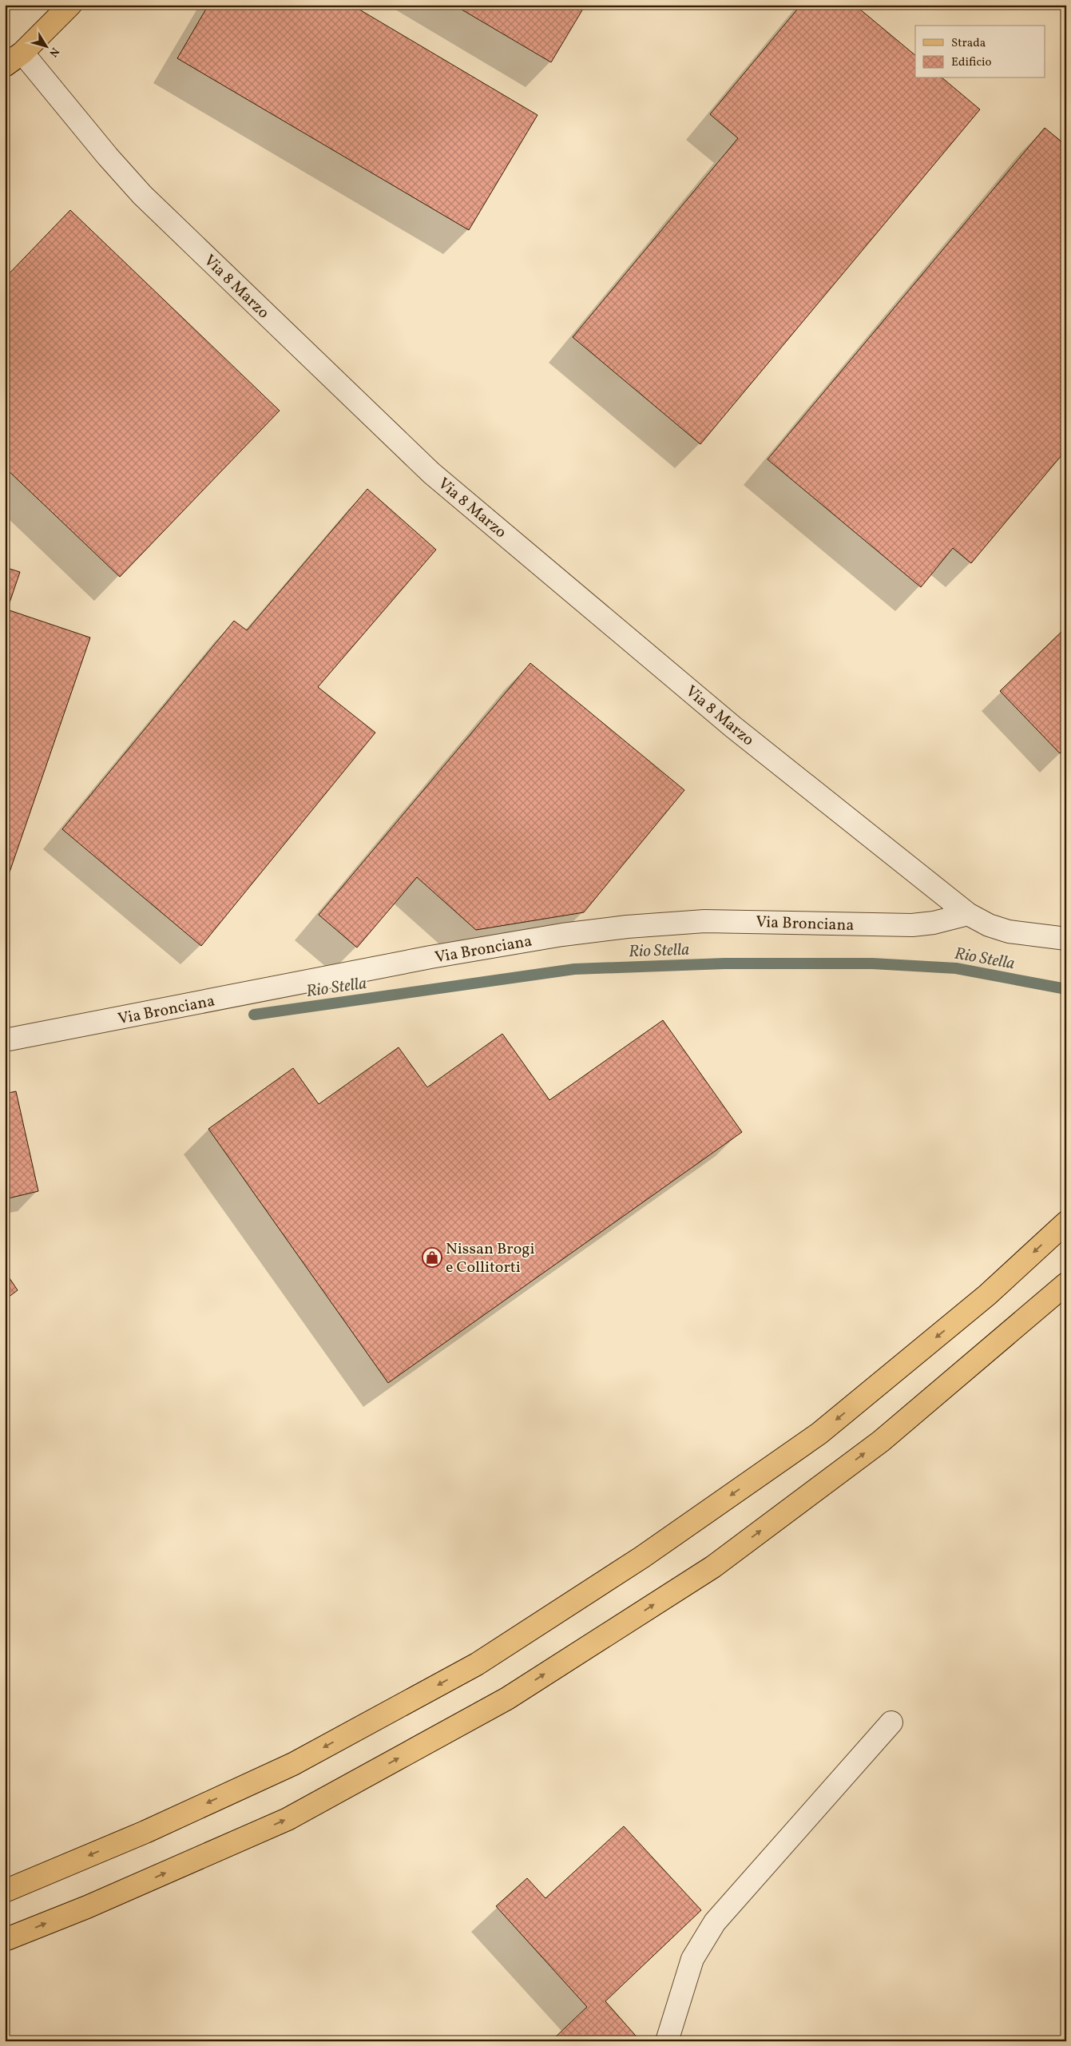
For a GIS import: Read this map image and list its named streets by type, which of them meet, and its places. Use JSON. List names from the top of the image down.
{
  "streets": {
    "street": ["Via 8 Marzo", "Via Bronciana"]
  },
  "crossings": [
    ["Via 8 Marzo", "Via Bronciana"]
  ],
  "water": ["Rio Stella"],
  "places": {
    "shop": ["Nissan Brogi e Collitorti"]
  },
  "legend": ["Strada", "Edificio"],
  "north": "bottom right"
}
